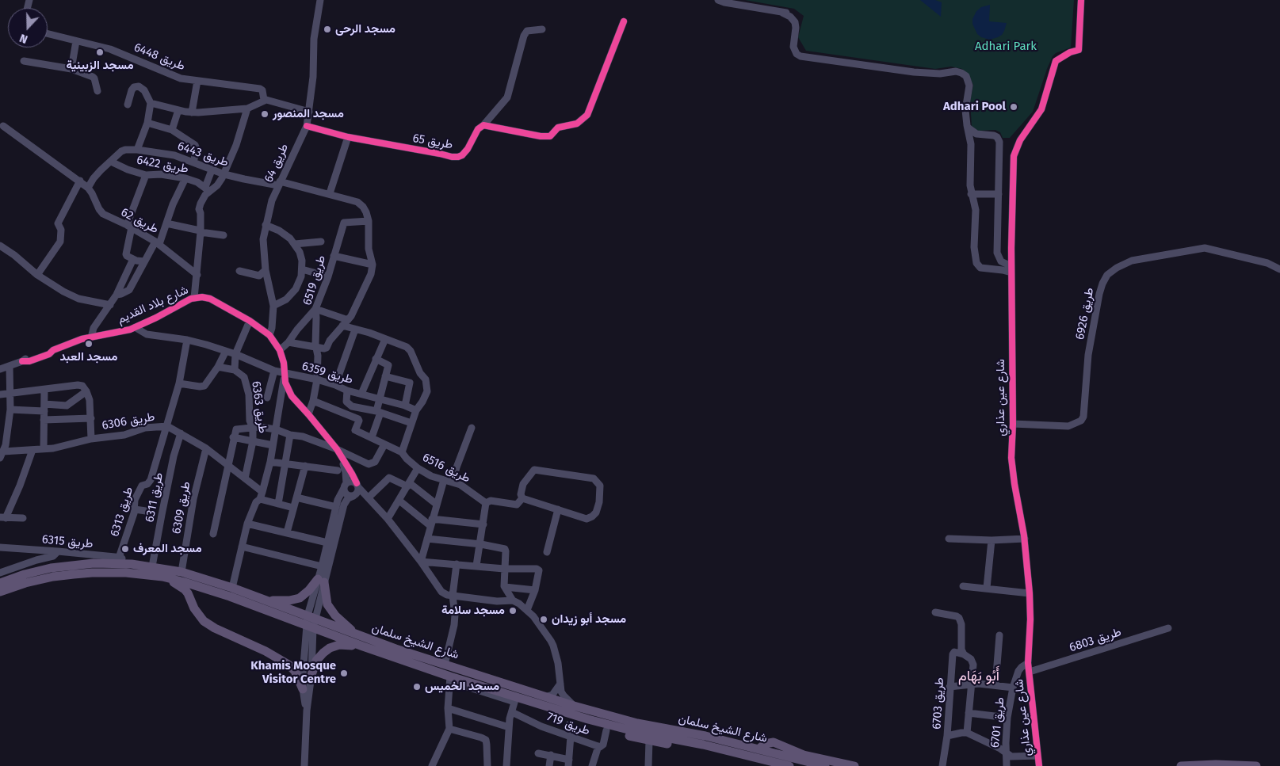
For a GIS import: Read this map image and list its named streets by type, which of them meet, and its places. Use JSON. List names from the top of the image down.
{
  "streets": {
    "main road": ["شارع الشيخ سلمان"],
    "street": [
      "طريق 6448",
      "طريق 65",
      "طريق 6443",
      "طريق 64",
      "طريق 6422",
      "طريق 62",
      "طريق 6519",
      "شارع بلاد القديم",
      "طريق 6926",
      "طريق 6359",
      "شارع عين عذاري",
      "طريق 6363",
      "طريق 6306",
      "طريق 6516",
      "طريق 6311",
      "طريق 6309",
      "طريق 6313",
      "طريق 6315",
      "طريق 6803",
      "طريق 6703",
      "طريق 6701",
      "طريق 719"
    ]
  },
  "crossings": [
    ["طريق 65", "طريق 64"],
    ["طريق 6443", "طريق 64"],
    ["طريق 6443", "طريق 6422"],
    ["طريق 6443", "طريق 62"],
    ["طريق 6443", "طريق 6519"],
    ["طريق 64", "شارع بلاد القديم"],
    ["طريق 6519", "شارع بلاد القديم"],
    ["طريق 6519", "طريق 6359"],
    ["شارع بلاد القديم", "طريق 6359"],
    ["طريق 6926", "شارع عين عذاري"],
    ["طريق 6359", "طريق 6313"],
    ["شارع عين عذاري", "طريق 6803"],
    ["شارع عين عذاري", "طريق 6701"],
    ["طريق 6363", "طريق 6306"],
    ["طريق 6306", "طريق 6311"],
    ["طريق 6306", "طريق 6309"],
    ["طريق 6306", "طريق 6313"],
    ["طريق 6311", "شارع الشيخ سلمان"],
    ["طريق 6309", "شارع الشيخ سلمان"],
    ["طريق 6313", "طريق 6315"],
    ["طريق 6315", "شارع الشيخ سلمان"]
  ],
  "districts": ["أَبُو بَهَام"],
  "parks": ["Adhari Park"],
  "places": [
    "مسجد الرحى",
    "مسجد الزبينية",
    "Adhari Pool",
    "مسجد المنصور",
    "مسجد العبد",
    "مسجد المعرف",
    "مسجد سلامة",
    "مسجد أبو زيدان",
    "Khamis Mosque Visitor Centre",
    "مسجد الخميس"
  ],
  "north": "bottom"
}
